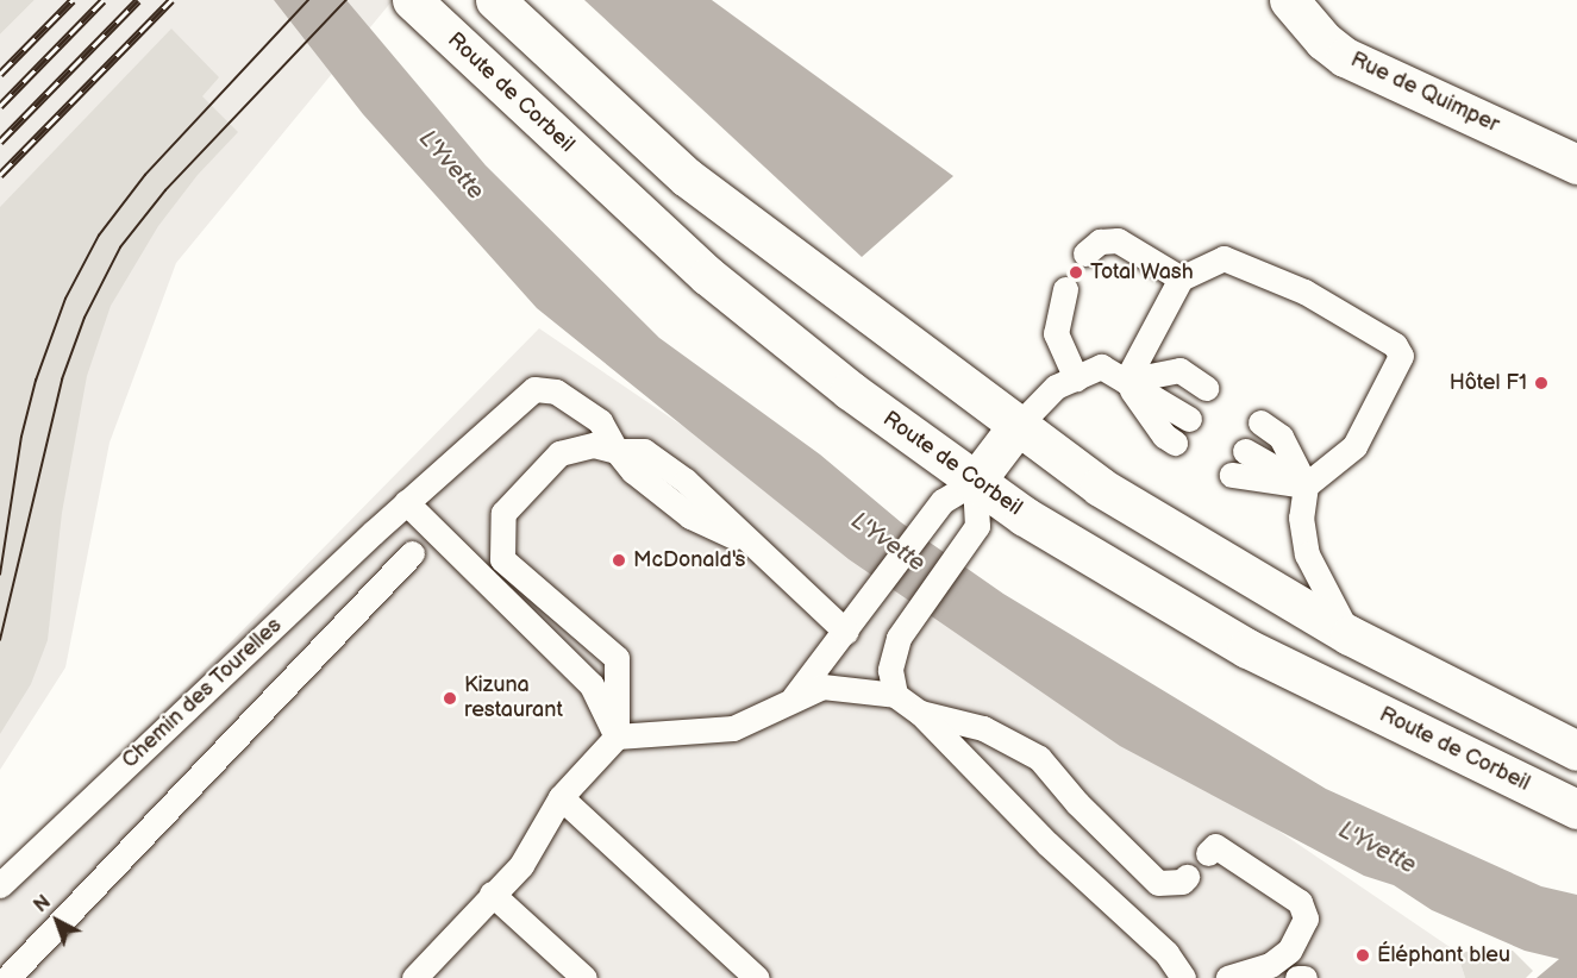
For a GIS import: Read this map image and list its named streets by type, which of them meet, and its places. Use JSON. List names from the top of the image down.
{
  "streets": {
    "main road": ["Route de Corbeil", "Rue de Quimper"],
    "lane": ["Chemin des Tourelles"]
  },
  "water": ["L'Yvette"],
  "places": [
    "Total Wash",
    "Hôtel F1",
    "McDonald's",
    "Kizuna restaurant",
    "Éléphant bleu"
  ],
  "north": "top left"
}
